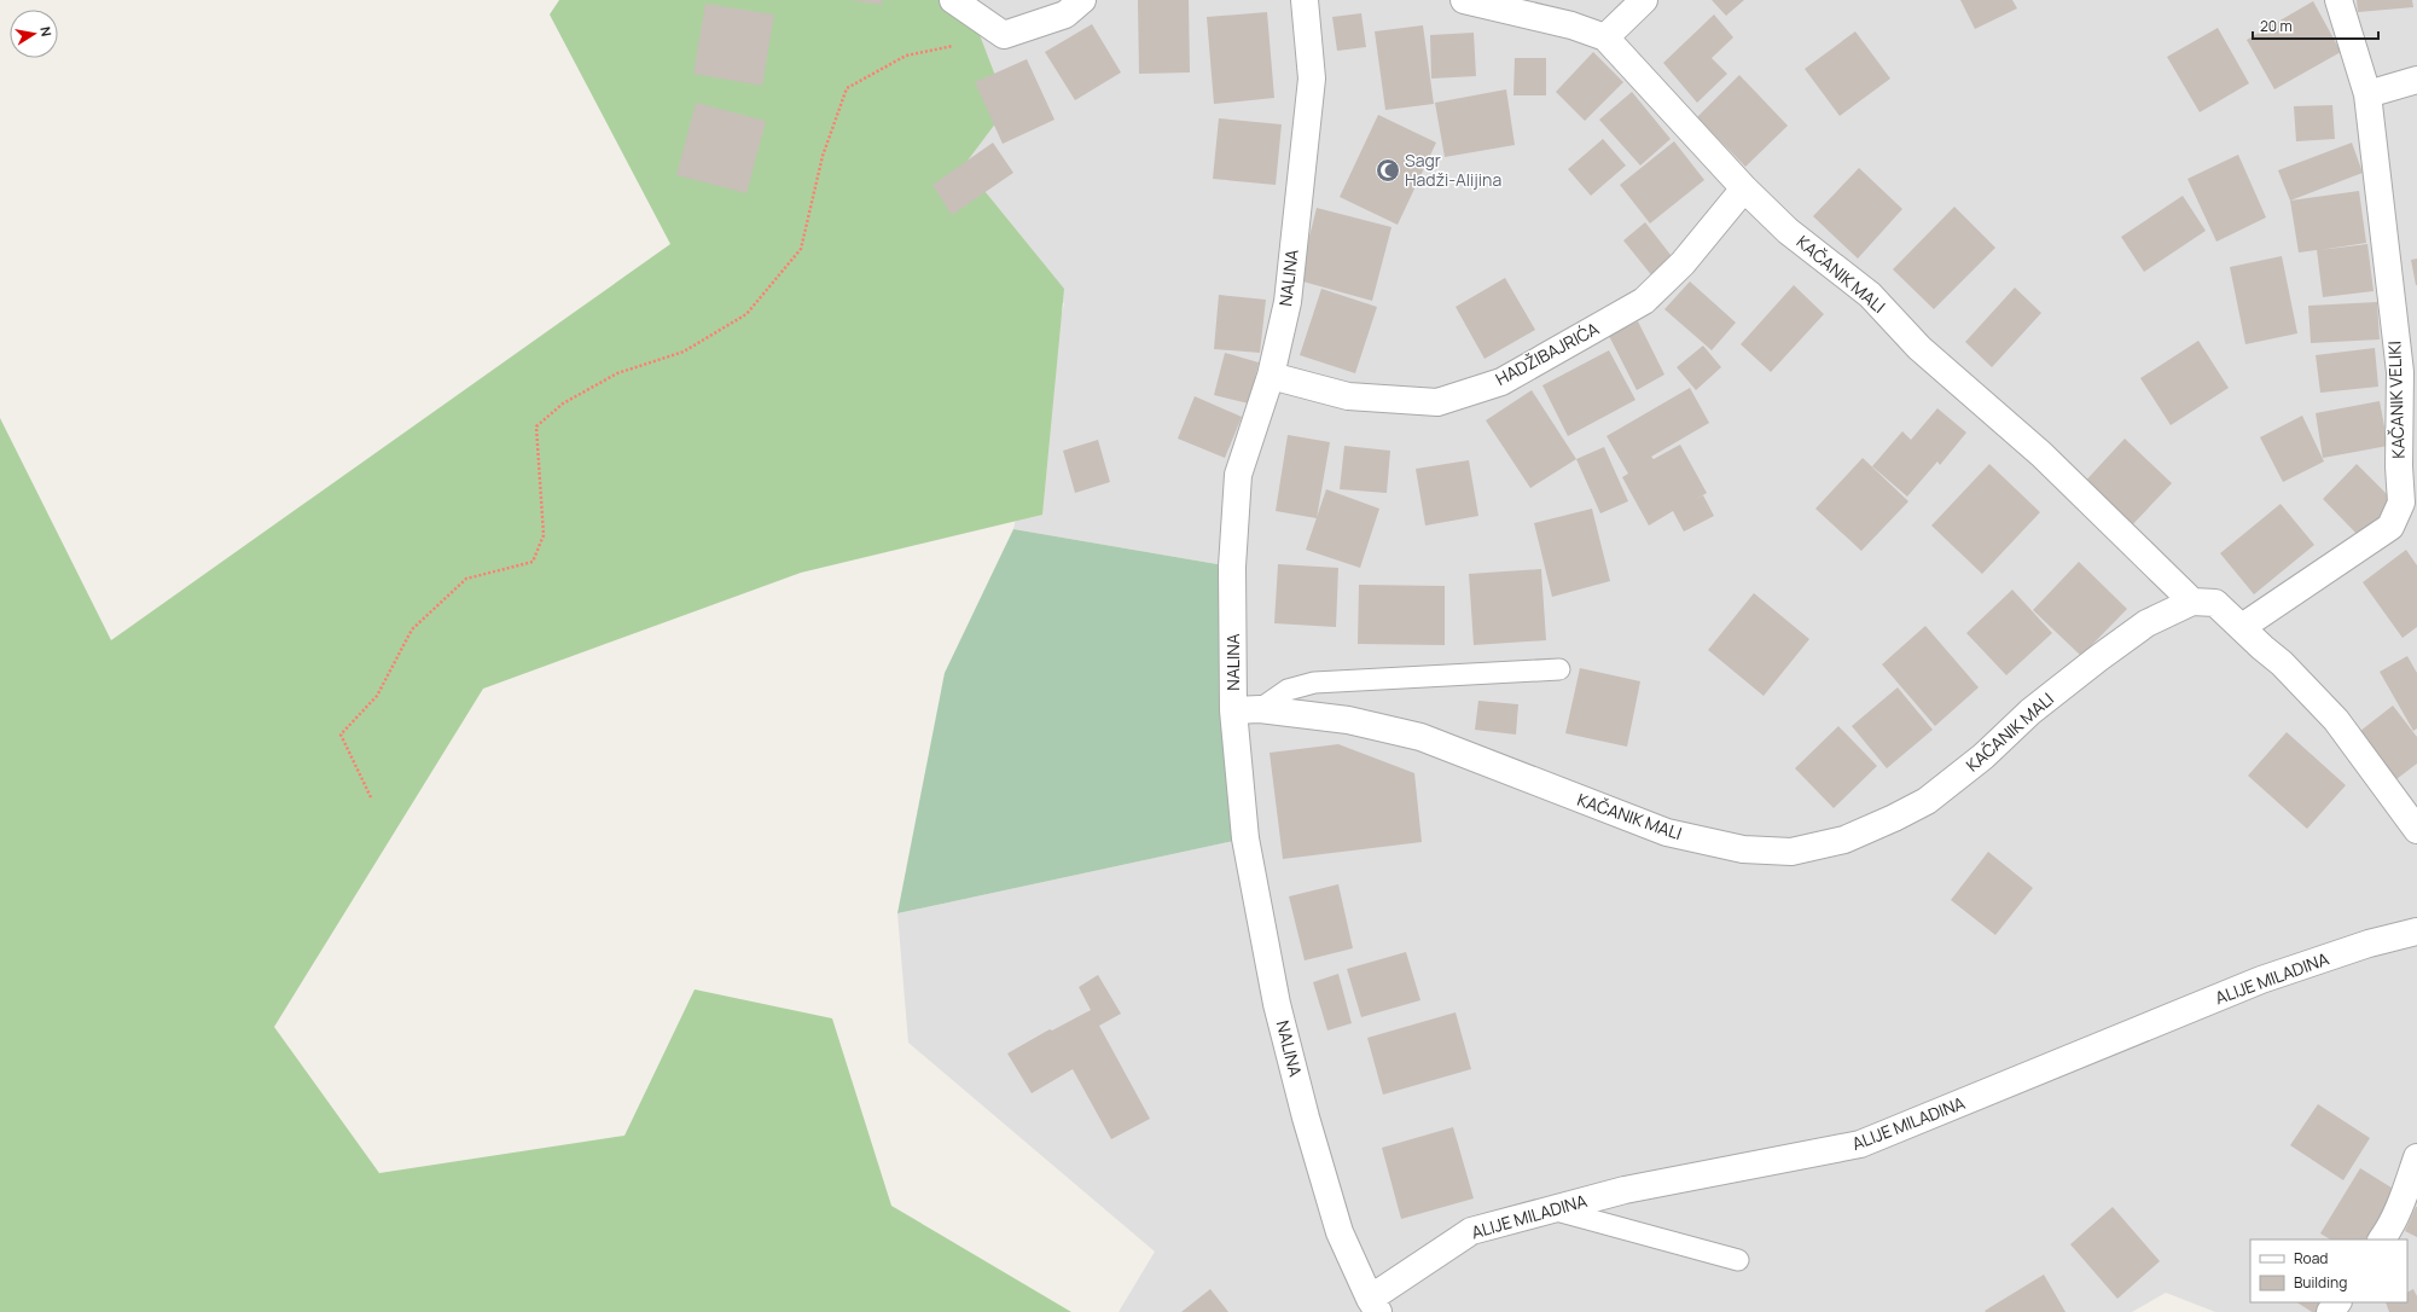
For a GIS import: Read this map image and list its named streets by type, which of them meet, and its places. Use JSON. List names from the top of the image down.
{
  "streets": {
    "street": [
      "KAČANIK MALI",
      "NALINA",
      "HADŽIBAJRIĆA",
      "KAČANIK VELIKI",
      "ALIJE MILADINA"
    ]
  },
  "crossings": [
    ["KAČANIK MALI", "NALINA"],
    ["KAČANIK MALI", "HADŽIBAJRIĆA"],
    ["NALINA", "HADŽIBAJRIĆA"],
    ["NALINA", "ALIJE MILADINA"]
  ],
  "places": {
    "mosque": ["Sagr Hadži-Alijina"]
  },
  "legend": ["Road", "Building"],
  "scale_bar": "20 m",
  "north": "right"
}
